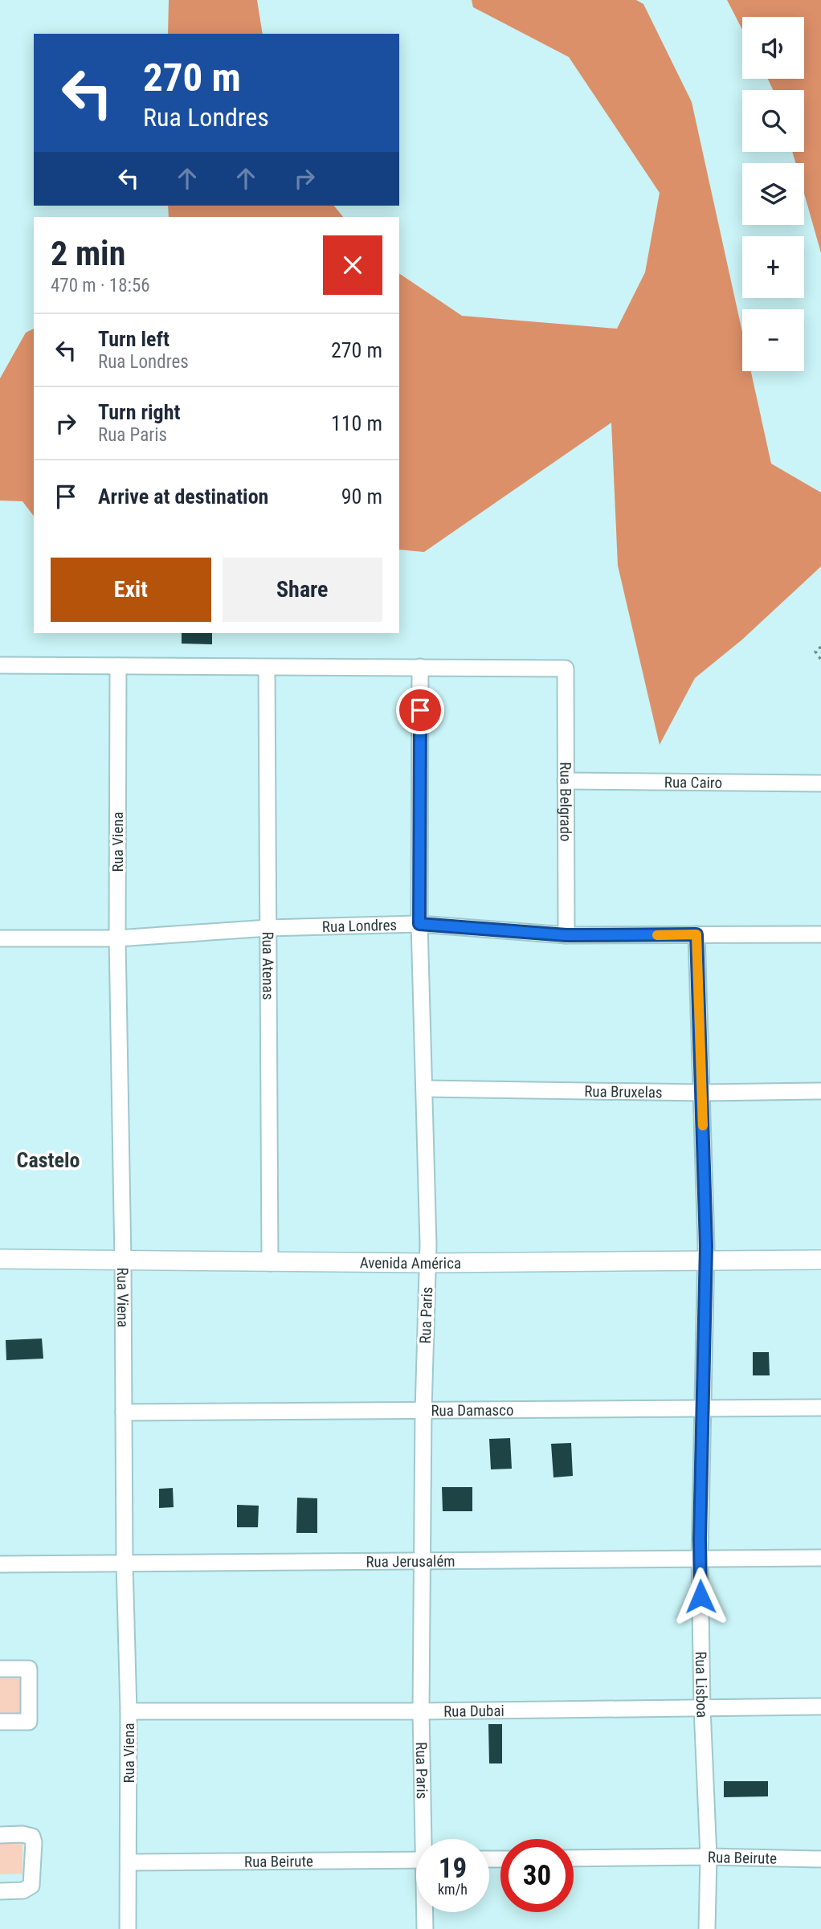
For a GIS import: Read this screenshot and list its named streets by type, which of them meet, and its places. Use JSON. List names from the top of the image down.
{
  "streets": {
    "street": [
      "Rua Cairo",
      "Rua Belgrado",
      "Rua Viena",
      "Rua Londres",
      "Rua Atenas",
      "Rua Bruxelas",
      "Avenida América",
      "Rua Paris",
      "Rua Damasco",
      "Rua Jerusalém",
      "Rua Lisboa",
      "Rua Dubai",
      "Rua Beirute"
    ]
  },
  "crossings": [
    ["Rua Cairo", "Rua Belgrado"],
    ["Rua Belgrado", "Rua Londres"],
    ["Rua Belgrado", "Rua Paris"],
    ["Rua Viena", "Rua Londres"],
    ["Rua Viena", "Avenida América"],
    ["Rua Viena", "Rua Damasco"],
    ["Rua Viena", "Rua Jerusalém"],
    ["Rua Viena", "Rua Dubai"],
    ["Rua Viena", "Rua Beirute"],
    ["Rua Londres", "Rua Atenas"],
    ["Rua Londres", "Rua Paris"],
    ["Rua Londres", "Rua Lisboa"],
    ["Rua Atenas", "Avenida América"],
    ["Rua Bruxelas", "Rua Paris"],
    ["Rua Bruxelas", "Rua Lisboa"],
    ["Avenida América", "Rua Paris"],
    ["Avenida América", "Rua Lisboa"],
    ["Rua Paris", "Rua Damasco"],
    ["Rua Paris", "Rua Jerusalém"],
    ["Rua Paris", "Rua Dubai"],
    ["Rua Damasco", "Rua Lisboa"],
    ["Rua Jerusalém", "Rua Lisboa"],
    ["Rua Lisboa", "Rua Dubai"],
    ["Rua Lisboa", "Rua Beirute"]
  ],
  "districts": ["Castelo"],
  "page": {
    "map_buttons": ["+", "−"],
    "turn": ["270 m", "Rua Londres"],
    "heading": ["2 min", "470 m · 18:56"],
    "list": [
      {
        "name": "Turn left",
        "note": "Rua Londres",
        "value": "270 m"
      },
      {
        "name": "Turn right",
        "note": "Rua Paris",
        "value": "110 m"
      },
      {
        "name": "Arrive at destination",
        "value": "90 m"
      }
    ],
    "buttons": ["Exit", "Share"],
    "speed": "19 km/h",
    "limit": "30"
  }
}
